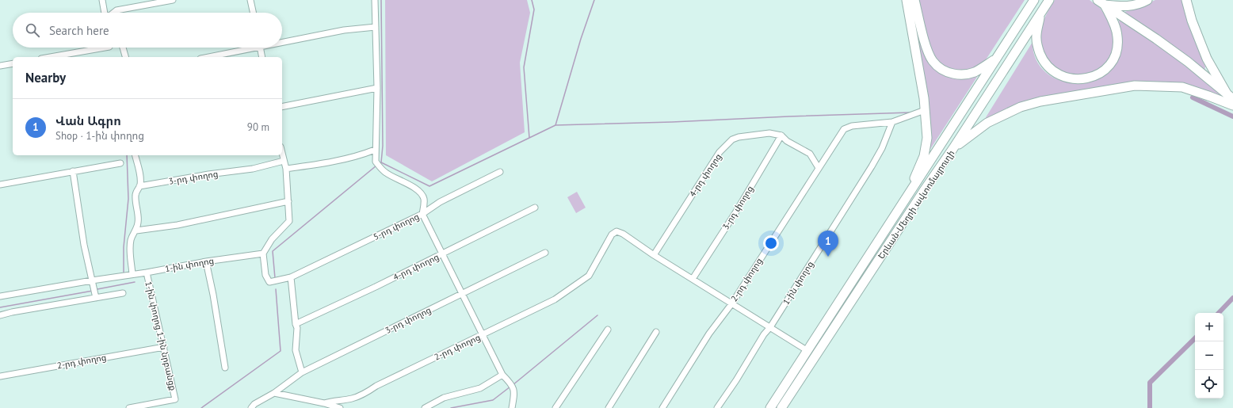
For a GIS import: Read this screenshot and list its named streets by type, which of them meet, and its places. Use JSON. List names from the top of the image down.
{
  "streets": {
    "main road": ["Երևան-Մեղրի ավտոմայրուղի"],
    "street": [
      "4-րդ փողոց",
      "3-րդ փողոց",
      "5-րդ փողոց",
      "1-ին փողոց",
      "2-րդ փողոց",
      "1-ին փողոց 1-ին նրբանցք"
    ]
  },
  "crossings": [
    ["4-րդ փողոց", "3-րդ փողոց"],
    ["4-րդ փողոց", "2-րդ փողոց"],
    ["3-րդ փողոց", "2-րդ փողոց"],
    ["5-րդ փողոց", "1-ին փողոց"],
    ["1-ին փողոց", "2-րդ փողոց"],
    ["1-ին փողոց", "1-ին փողոց 1-ին նրբանցք"],
    ["2-րդ փողոց", "1-ին փողոց 1-ին նրբանցք"]
  ],
  "page": {
    "search": "Search here",
    "heading": "Nearby",
    "list": [
      {
        "mark": "1",
        "name": "Վան Ագրո",
        "note": "Shop · 1-ին փողոց",
        "value": "90 m"
      }
    ],
    "pins": "1",
    "map_buttons": ["+", "−"]
  }
}
